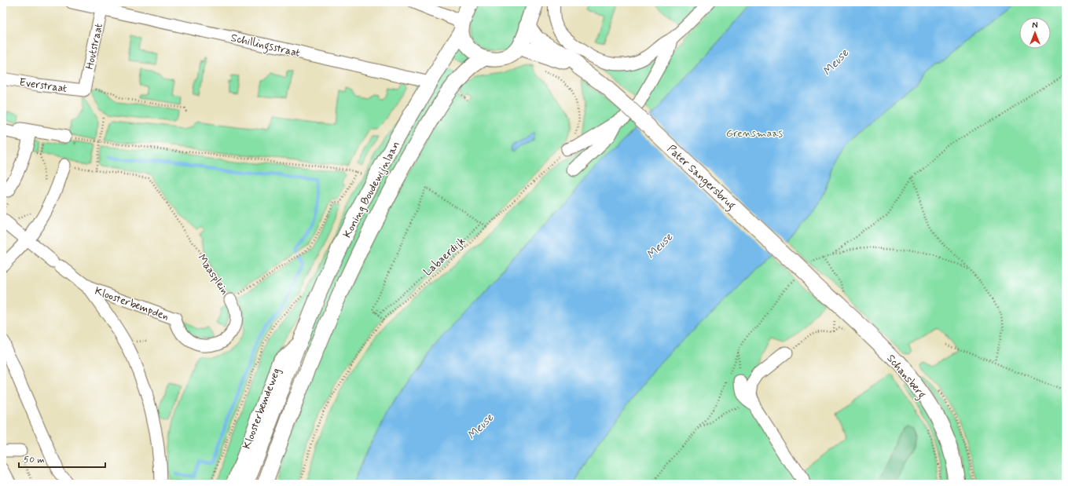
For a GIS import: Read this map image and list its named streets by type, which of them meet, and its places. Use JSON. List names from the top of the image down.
{
  "streets": {
    "main road": ["Pater Sangersbrug", "Koning Boudewijnlaan", "Schansberg"],
    "street": [
      "Schillingsstraat",
      "Houtstraat",
      "Everstraat",
      "Kloosterbempden",
      "Kloosterbemdeweg"
    ],
    "path": ["Labaerdijk", "Maasplein"]
  },
  "crossings": [
    ["Schillingsstraat", "Houtstraat"],
    ["Schillingsstraat", "Koning Boudewijnlaan"],
    ["Houtstraat", "Everstraat"],
    ["Pater Sangersbrug", "Schansberg"],
    ["Koning Boudewijnlaan", "Kloosterbemdeweg"],
    ["Maasplein", "Kloosterbempden"]
  ],
  "water": ["Meuse"],
  "parks": ["Grensmaas"],
  "scale_bar": "50 m",
  "north": "top"
}
